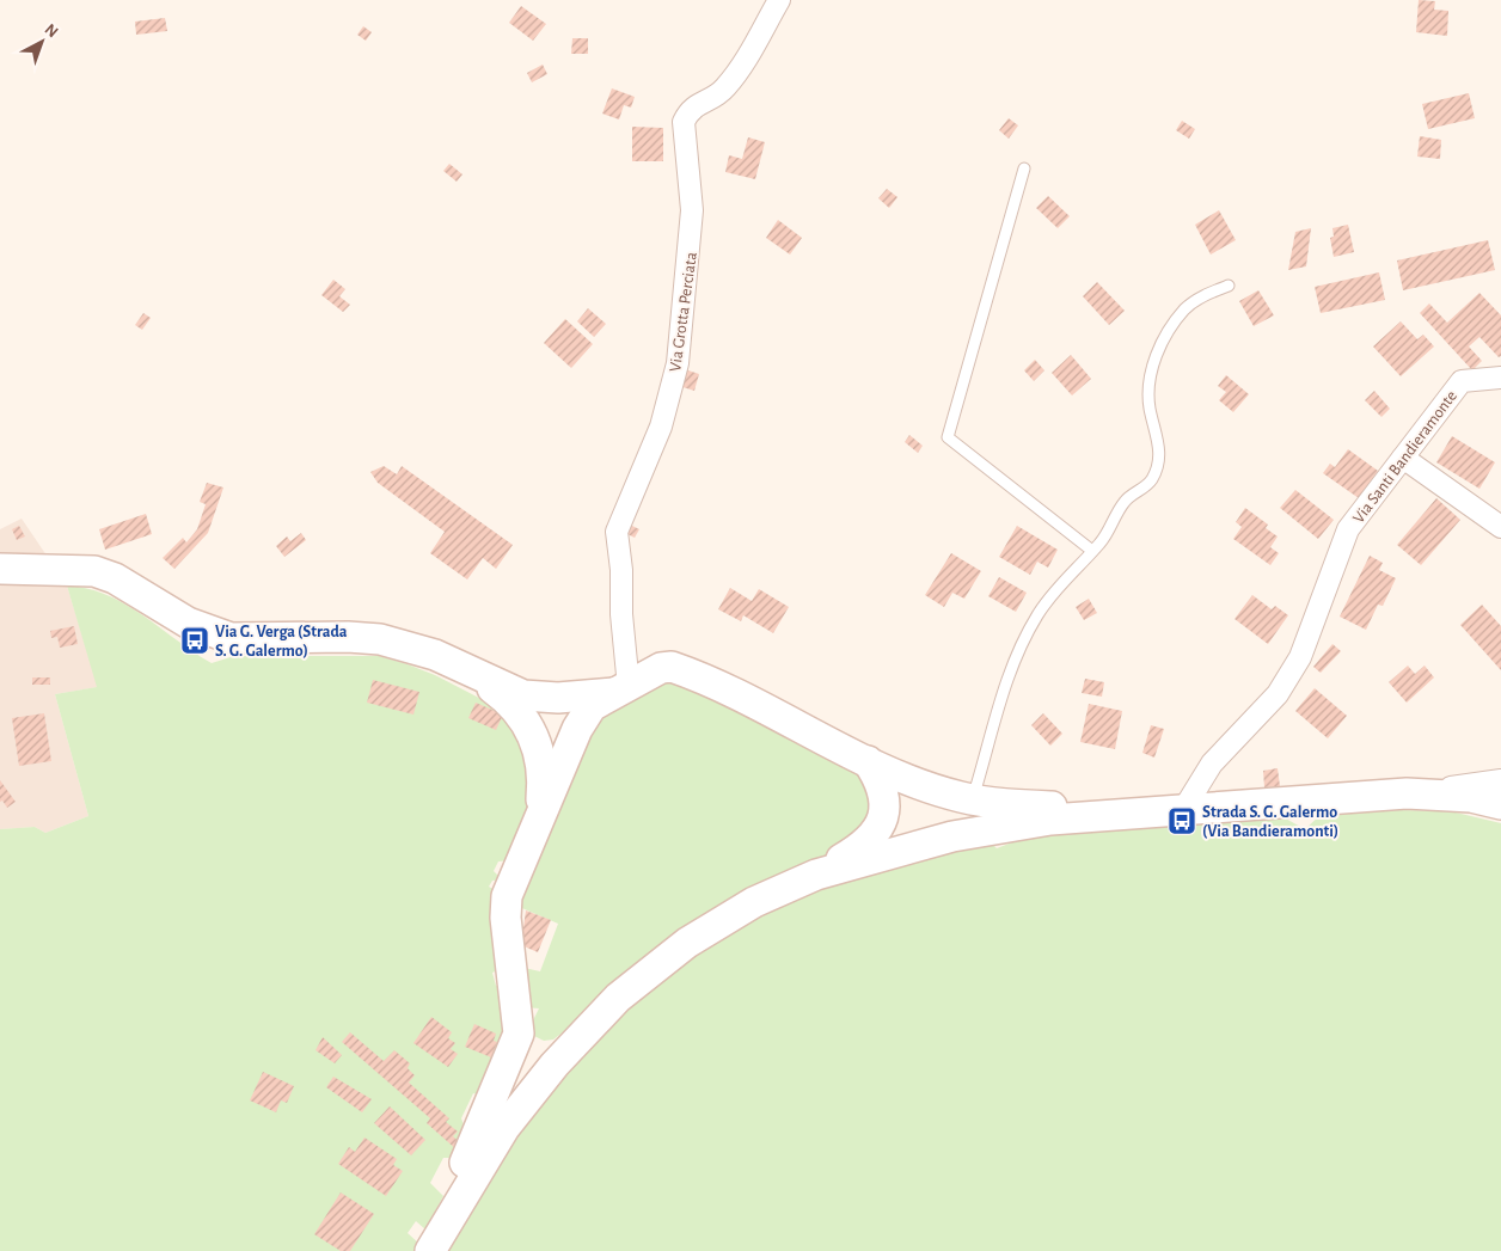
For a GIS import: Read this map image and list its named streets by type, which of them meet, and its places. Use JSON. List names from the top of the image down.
{
  "streets": {
    "street": ["Via Grotta Perciata", "Via Santi Bandieramonte"]
  },
  "places": {
    "bus stop": ["Via G. Verga (Strada S. G. Galermo)", "Strada S. G. Galermo (Via Bandieramonti)"]
  },
  "north": "top right"
}
